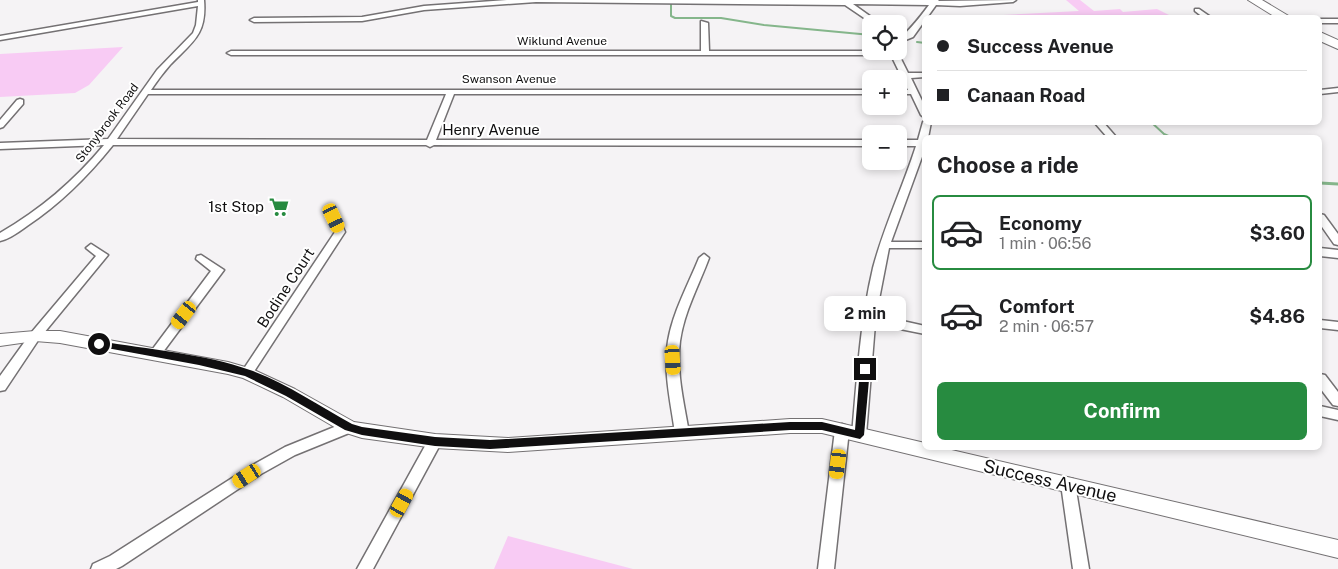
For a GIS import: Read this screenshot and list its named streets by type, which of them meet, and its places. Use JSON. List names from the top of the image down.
{
  "streets": {
    "street": [
      "Wiklund Avenue",
      "Swanson Avenue",
      "Stonybrook Road",
      "Henry Avenue",
      "Bodine Court",
      "Success Avenue"
    ]
  },
  "crossings": [
    ["Swanson Avenue", "Stonybrook Road"],
    ["Stonybrook Road", "Henry Avenue"],
    ["Bodine Court", "Success Avenue"]
  ],
  "places": {
    "supermarket": ["1st Stop"]
  },
  "page": {
    "map_buttons": ["+", "−"],
    "banner": ["Success Avenue", "Canaan Road"],
    "heading": "Choose a ride",
    "list": [
      {
        "name": "Economy",
        "note": "1 min · 06:56",
        "value": "$3.60"
      },
      {
        "name": "Comfort",
        "note": "2 min · 06:57",
        "value": "$4.86"
      }
    ],
    "bubble": "2 min",
    "buttons": "Confirm"
  }
}
